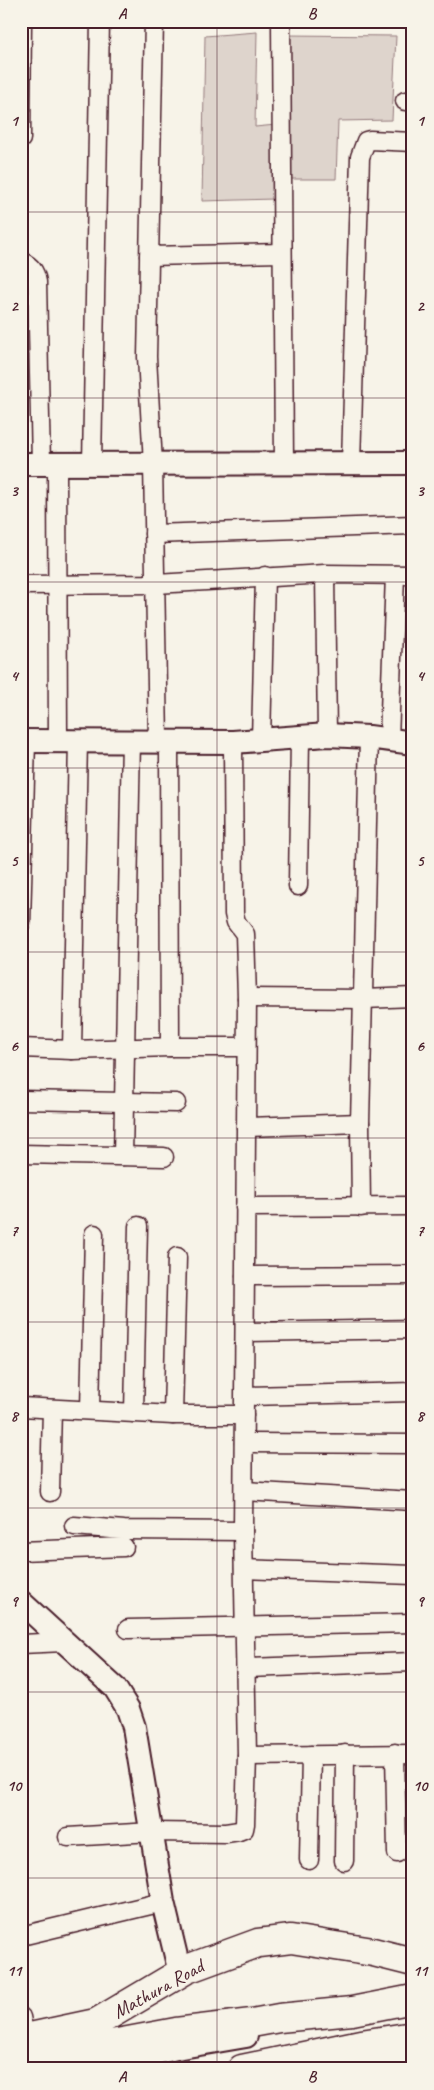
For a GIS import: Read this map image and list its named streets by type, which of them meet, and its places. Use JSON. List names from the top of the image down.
{
  "streets": {
    "main road": ["Mathura Road"]
  },
  "grid": {
    "columns": ["A", "B"],
    "rows": [
      "1",
      "2",
      "3",
      "4",
      "5",
      "6",
      "7",
      "8",
      "9",
      "10",
      "11"
    ]
  }
}
